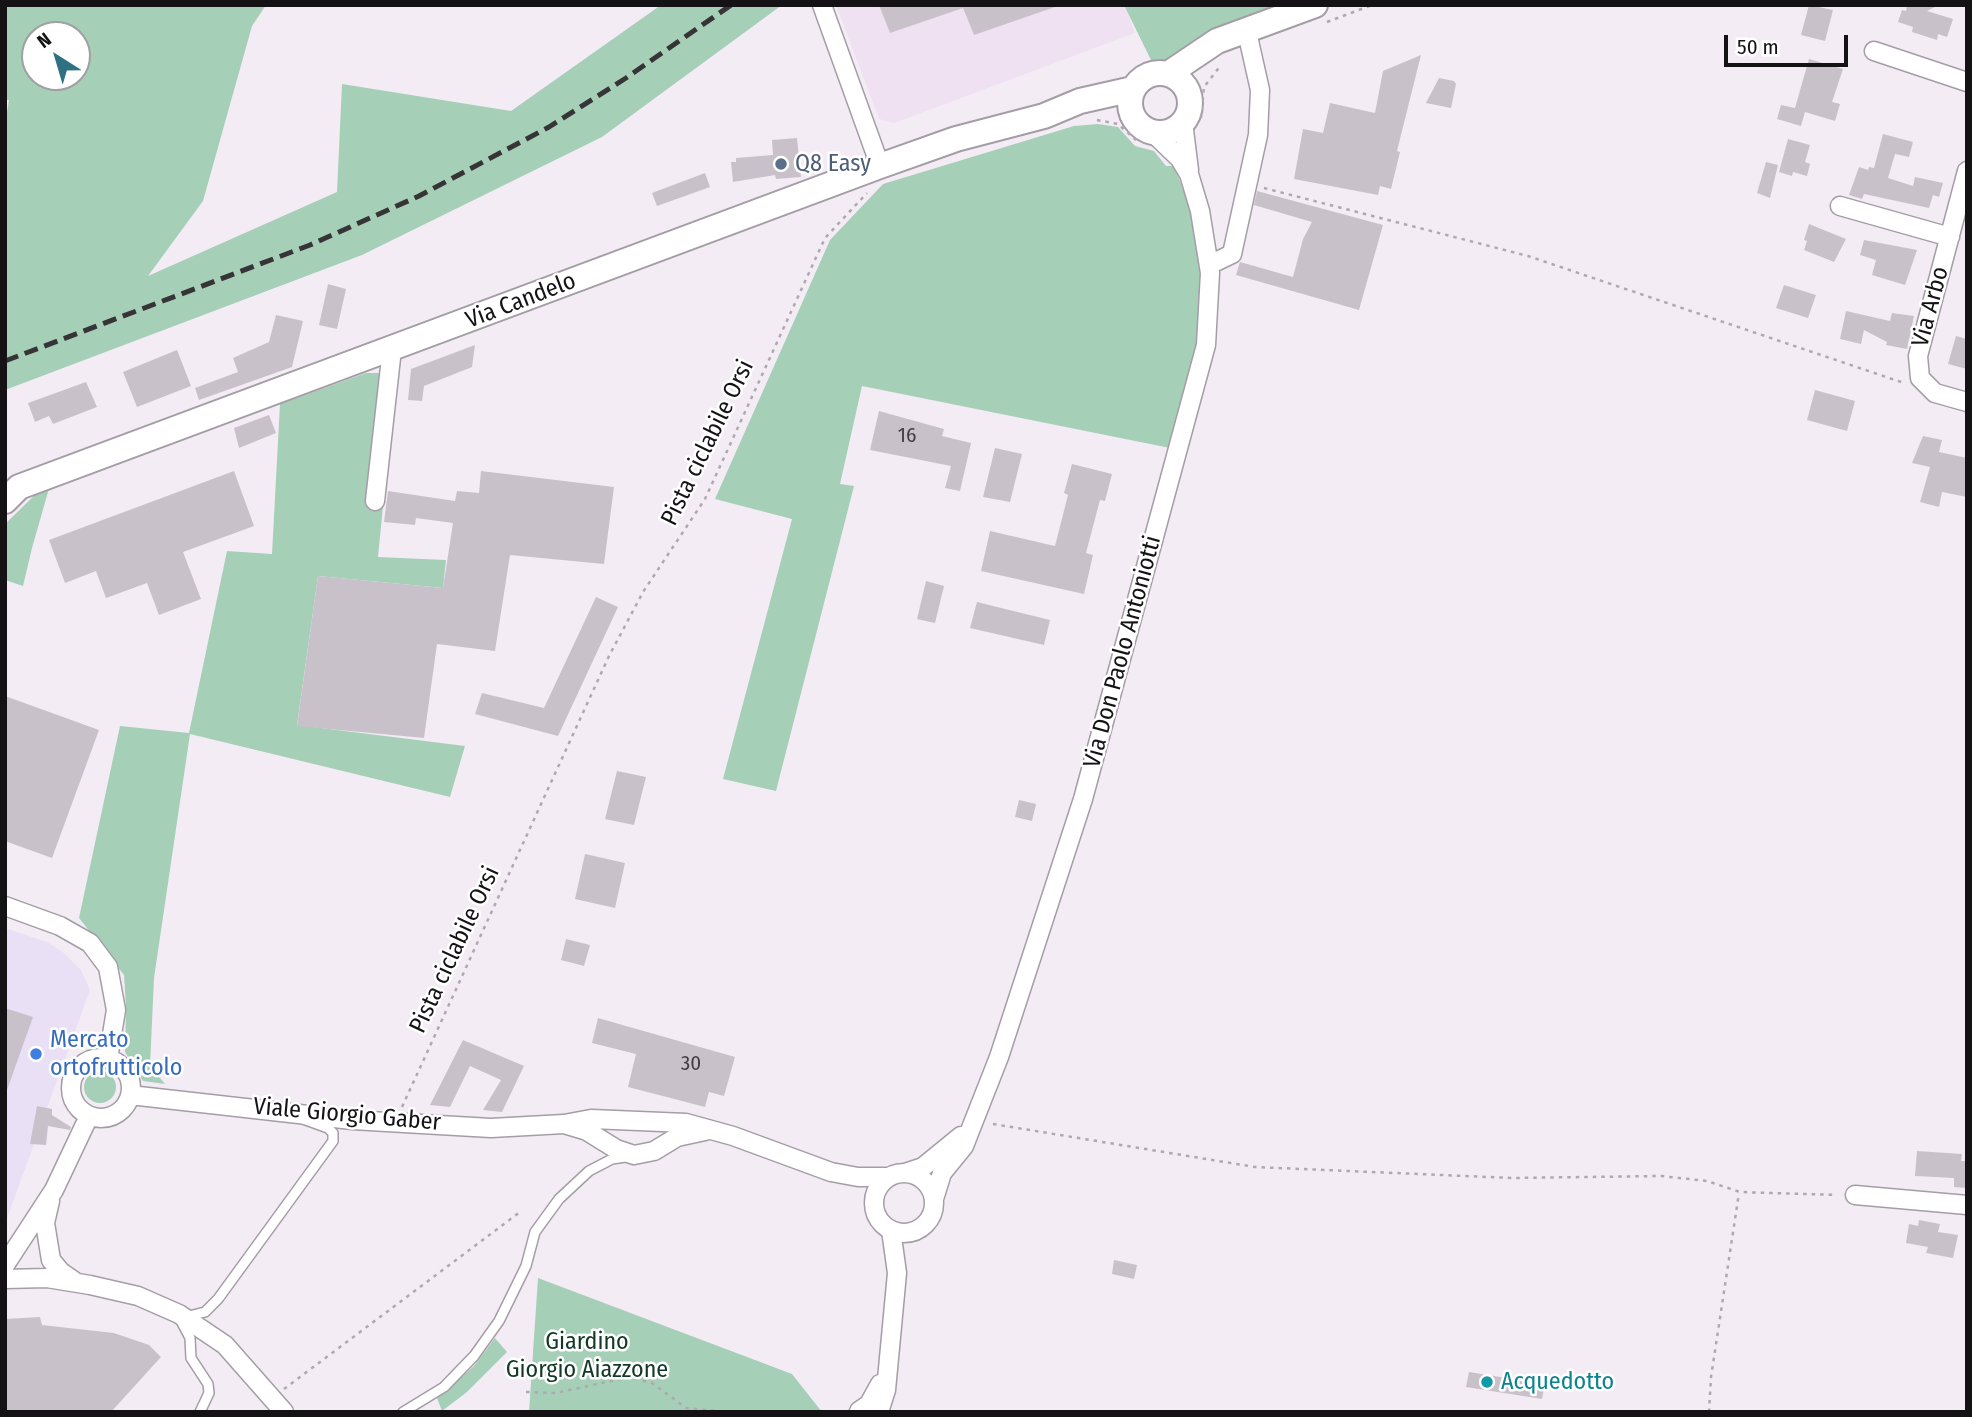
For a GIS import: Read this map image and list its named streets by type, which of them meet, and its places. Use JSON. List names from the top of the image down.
{
  "streets": {
    "street": [
      "Via Candelo",
      "Via Arbo",
      "Via Don Paolo Antoniotti",
      "Viale Giorgio Gaber"
    ],
    "path": ["Pista ciclabile Orsi"]
  },
  "crossings": [
    ["Via Candelo", "Via Don Paolo Antoniotti"],
    ["Pista ciclabile Orsi", "Viale Giorgio Gaber"],
    ["Via Don Paolo Antoniotti", "Viale Giorgio Gaber"]
  ],
  "parks": ["Giardino Giorgio Aiazzone"],
  "places": ["Q8 Easy", "Mercato ortofrutticolo", "Acquedotto"],
  "house_numbers": ["16", "30"],
  "scale_bar": "50 m",
  "north": "top left"
}
